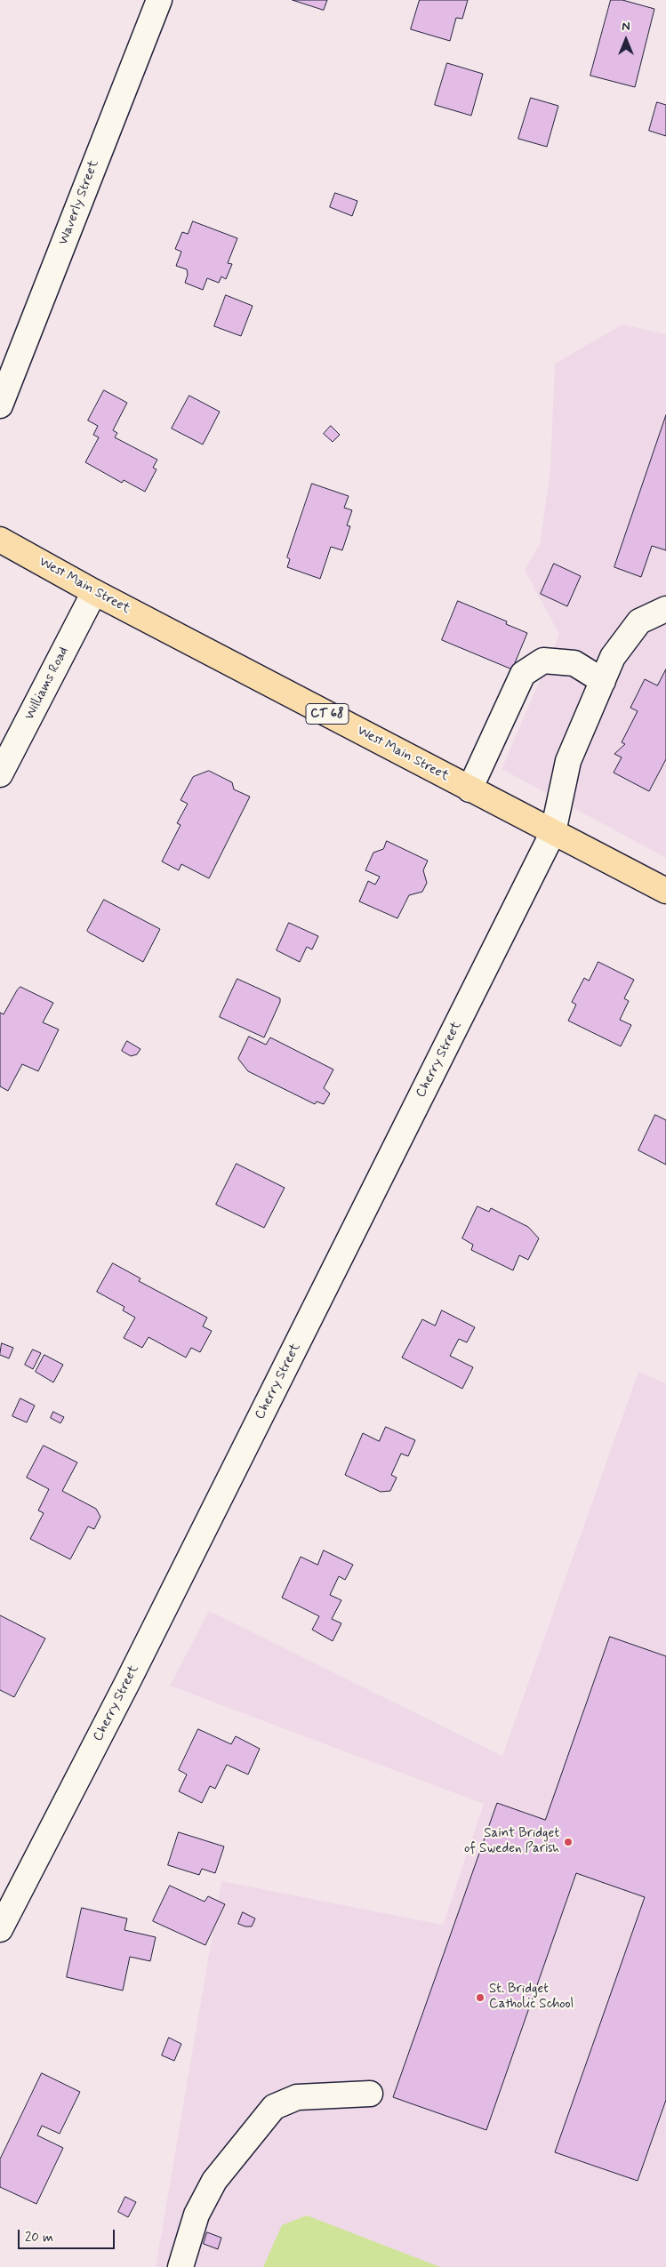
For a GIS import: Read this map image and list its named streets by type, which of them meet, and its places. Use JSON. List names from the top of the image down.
{
  "streets": {
    "main road": ["West Main Street", "CT 68"],
    "street": ["Waverly Street", "Williams Road", "Cherry Street"]
  },
  "crossings": [
    ["West Main Street", "Williams Road"],
    ["West Main Street", "Cherry Street"]
  ],
  "places": ["Saint Bridget of Sweden Parish", "St. Bridget Catholic School"],
  "scale_bar": "20 m",
  "north": "top"
}
